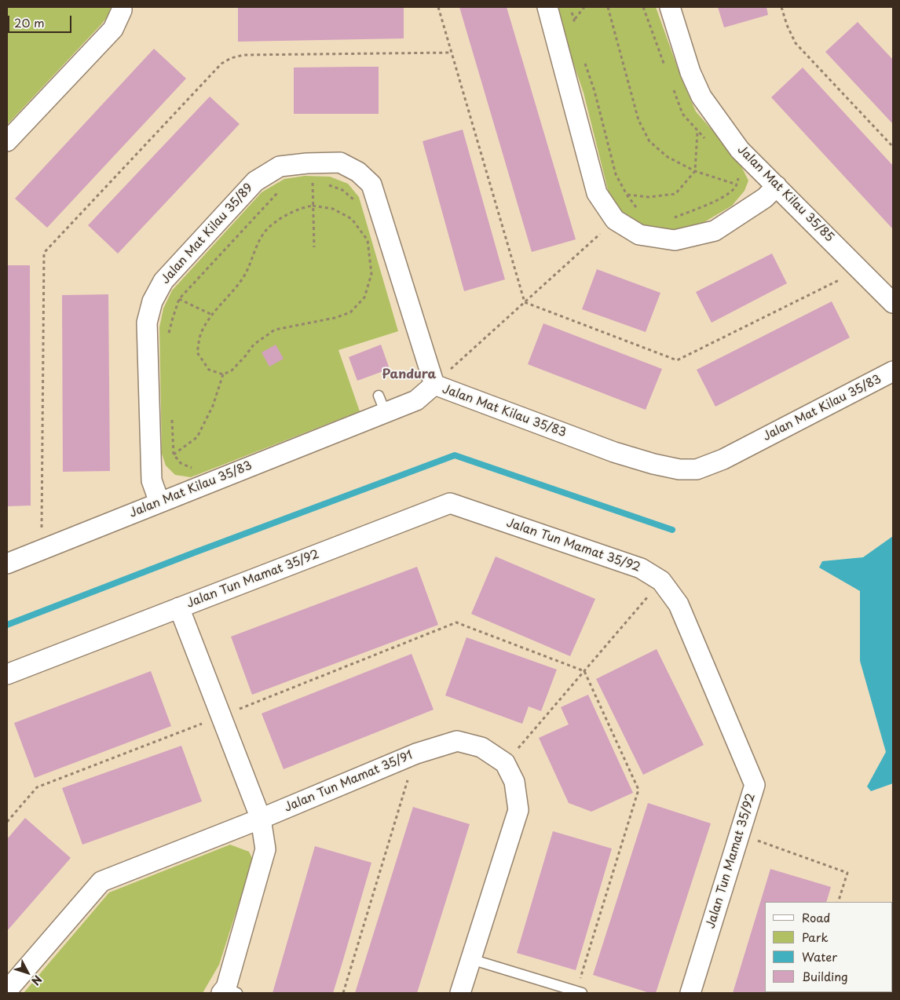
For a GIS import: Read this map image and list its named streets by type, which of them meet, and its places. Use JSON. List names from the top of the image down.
{
  "streets": {
    "street": [
      "Jalan Mat Kilau 35/85",
      "Jalan Mat Kilau 35/89",
      "Jalan Mat Kilau 35/83",
      "Jalan Tun Mamat 35/92",
      "Jalan Tun Mamat 35/91"
    ]
  },
  "crossings": [
    ["Jalan Mat Kilau 35/89", "Jalan Mat Kilau 35/83"],
    ["Jalan Tun Mamat 35/92", "Jalan Tun Mamat 35/91"]
  ],
  "districts": ["Pandura"],
  "legend": [
    "Road",
    "Park",
    "Water",
    "Building"
  ],
  "scale_bar": "20 m",
  "north": "bottom right"
}
